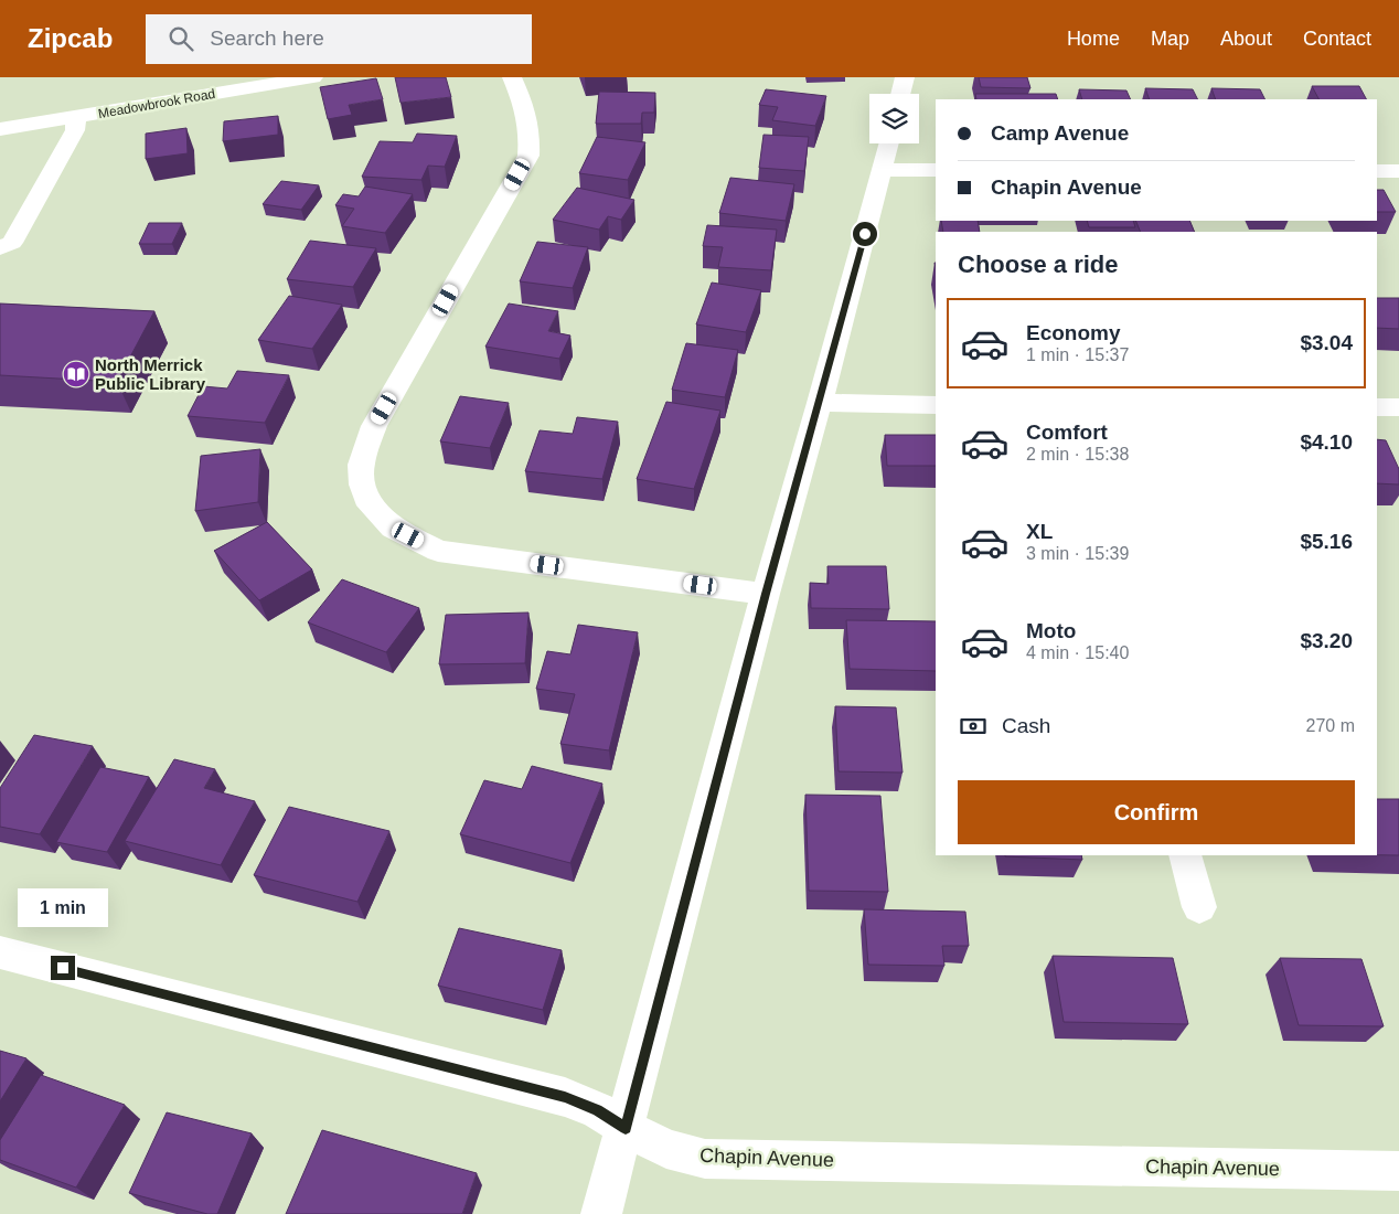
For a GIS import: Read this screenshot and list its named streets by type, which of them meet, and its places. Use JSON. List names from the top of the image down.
{
  "streets": {
    "street": ["Meadowbrook Road", "Chapin Avenue"]
  },
  "places": {
    "library": ["North Merrick Public Library"]
  },
  "page": {
    "header": "Zipcab",
    "search": "Search here",
    "nav": [
      "Home",
      "Map",
      "About",
      "Contact"
    ],
    "banner": ["Camp Avenue", "Chapin Avenue"],
    "heading": "Choose a ride",
    "list": [
      {
        "name": "Economy",
        "note": "1 min · 15:37",
        "value": "$3.04"
      },
      {
        "name": "Comfort",
        "note": "2 min · 15:38",
        "value": "$4.10"
      },
      {
        "name": "XL",
        "note": "3 min · 15:39",
        "value": "$5.16"
      },
      {
        "name": "Moto",
        "note": "4 min · 15:40",
        "value": "$3.20"
      }
    ],
    "pay": ["Cash", "270 m"],
    "buttons": "Confirm",
    "bubble": "1 min"
  }
}
